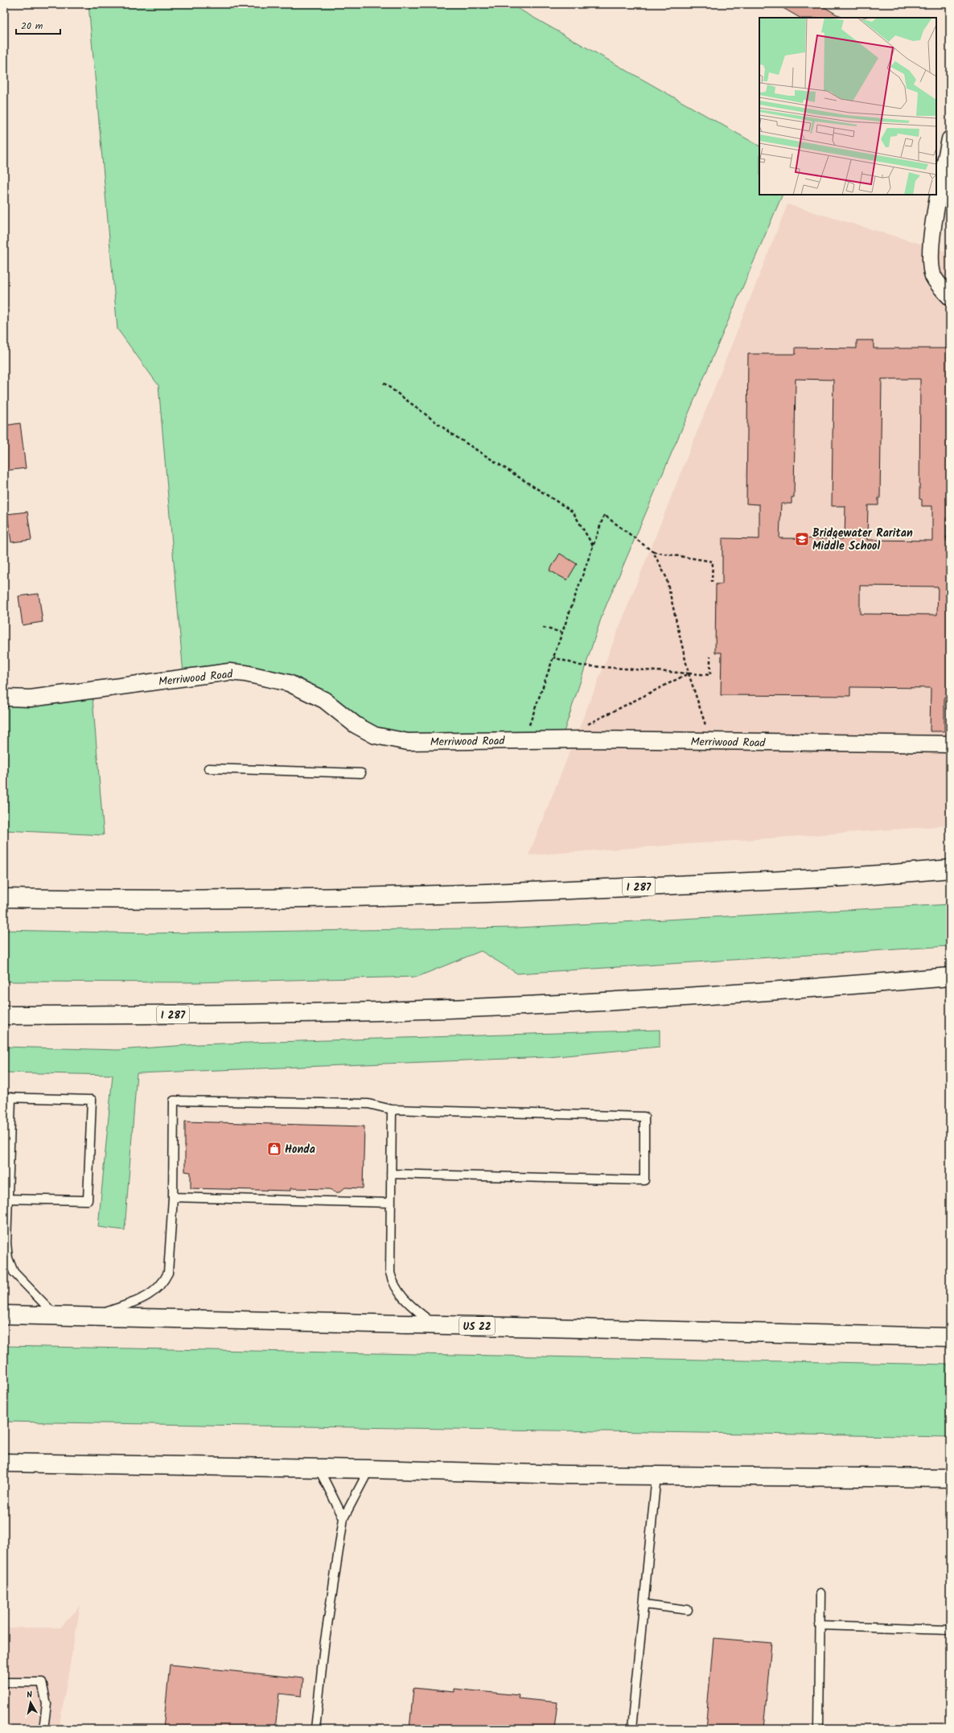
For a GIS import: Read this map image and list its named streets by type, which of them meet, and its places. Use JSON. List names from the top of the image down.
{
  "streets": {
    "highway": ["I 287", "US 22"],
    "street": ["Merriwood Road"]
  },
  "places": {
    "school or university": ["Bridgewater Raritan Middle School"],
    "shop": ["Honda"]
  },
  "scale_bar": "20 m",
  "north": "top"
}
